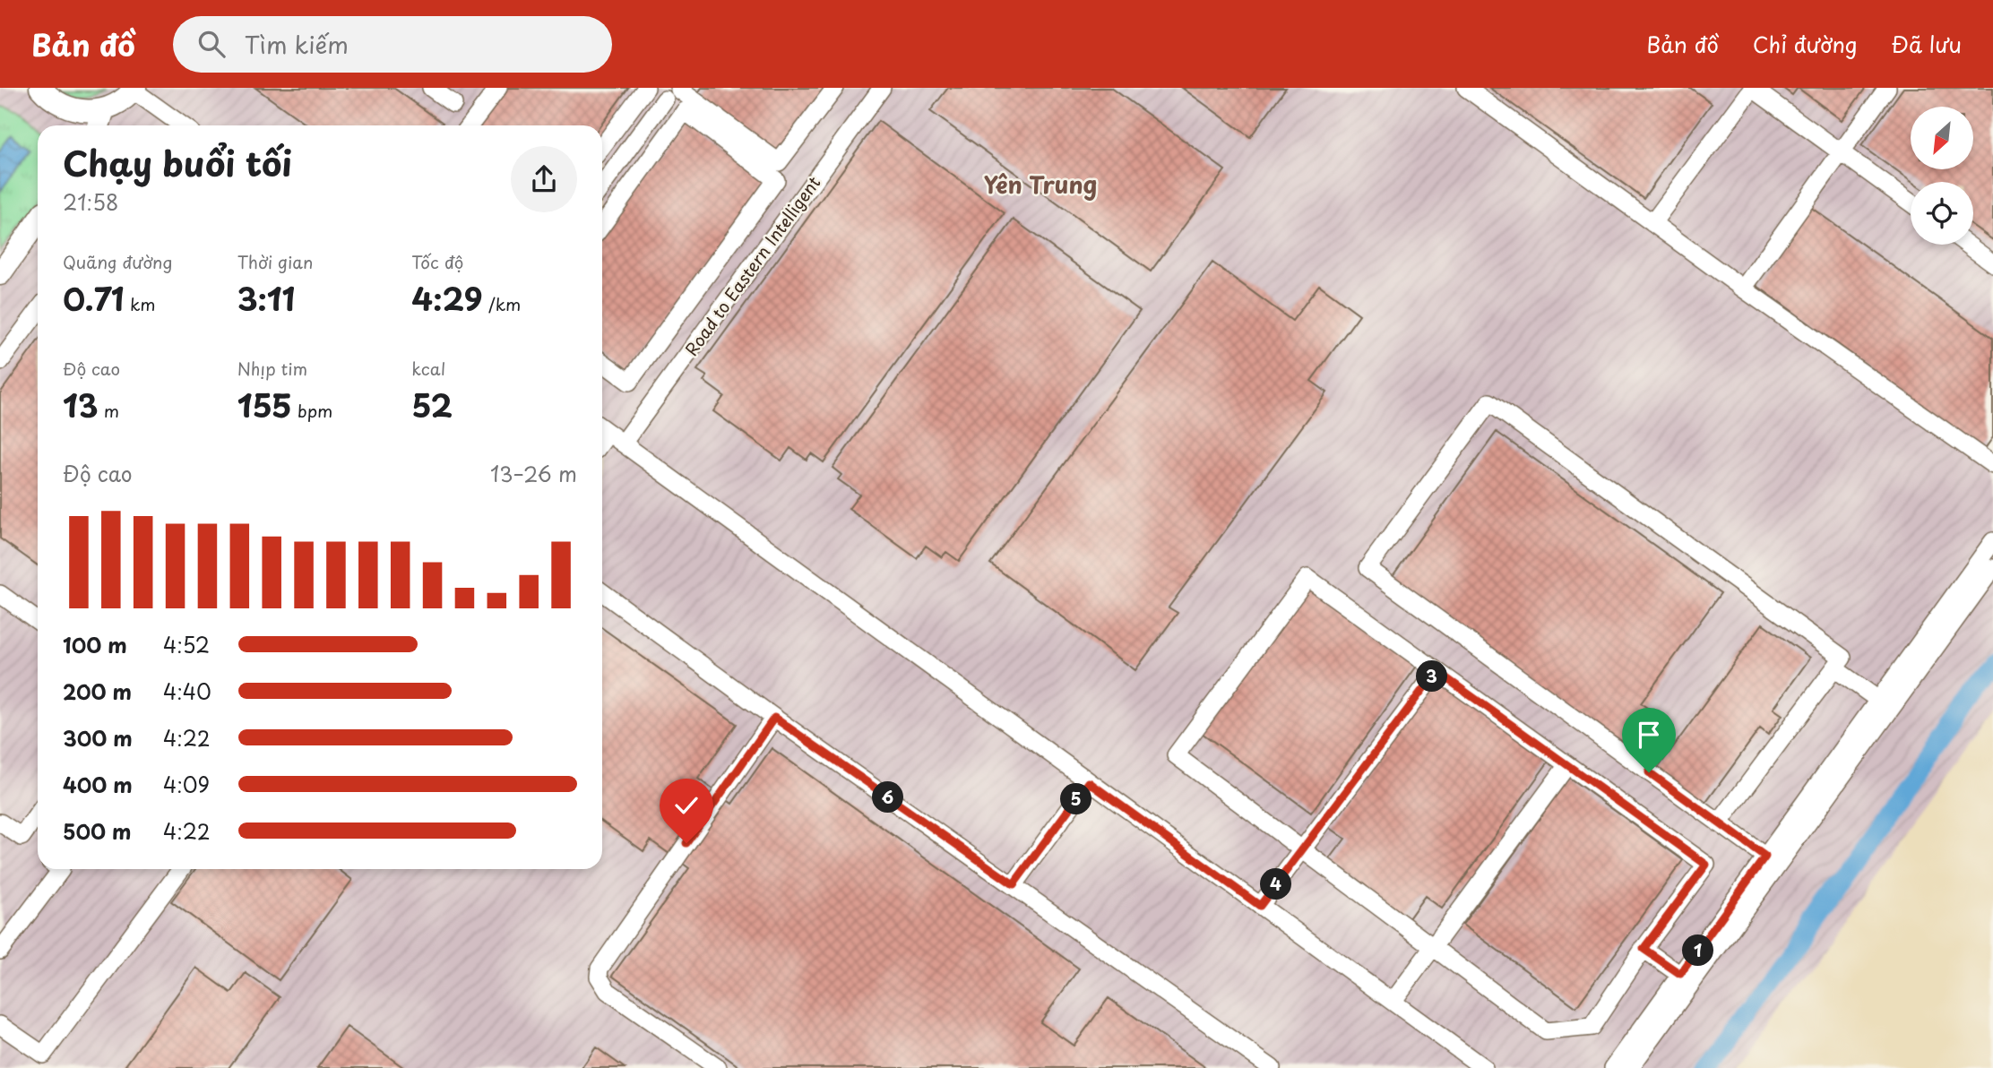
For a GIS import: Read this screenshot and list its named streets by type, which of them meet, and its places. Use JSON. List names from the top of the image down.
{
  "streets": {
    "street": ["Road to Eastern Intelligent"]
  },
  "districts": ["Yên Trung"],
  "north": "bottom left",
  "page": {
    "header": "Bản đồ",
    "search": "Tìm kiếm",
    "nav": ["Bản đồ", "Chỉ đường", "Đã lưu"],
    "heading": ["Chạy buổi tối", "21:58"],
    "stats": [
      ["Quãng đường", "0.71 km"],
      ["Thời gian", "3:11"],
      ["Tốc độ", "4:29 /km"],
      ["Độ cao", "13 m"],
      ["Nhịp tim", "155 bpm"],
      ["kcal", "52"]
    ],
    "chart": ["Độ cao", "13–26 m"],
    "list": [
      {
        "name": "100 m",
        "note": "4:52"
      },
      {
        "name": "200 m",
        "note": "4:40"
      },
      {
        "name": "300 m",
        "note": "4:22"
      },
      {
        "name": "400 m",
        "note": "4:09"
      },
      {
        "name": "500 m",
        "note": "4:22"
      }
    ],
    "pins": [
      "3",
      "6",
      "5",
      "4",
      "1"
    ]
  }
}
